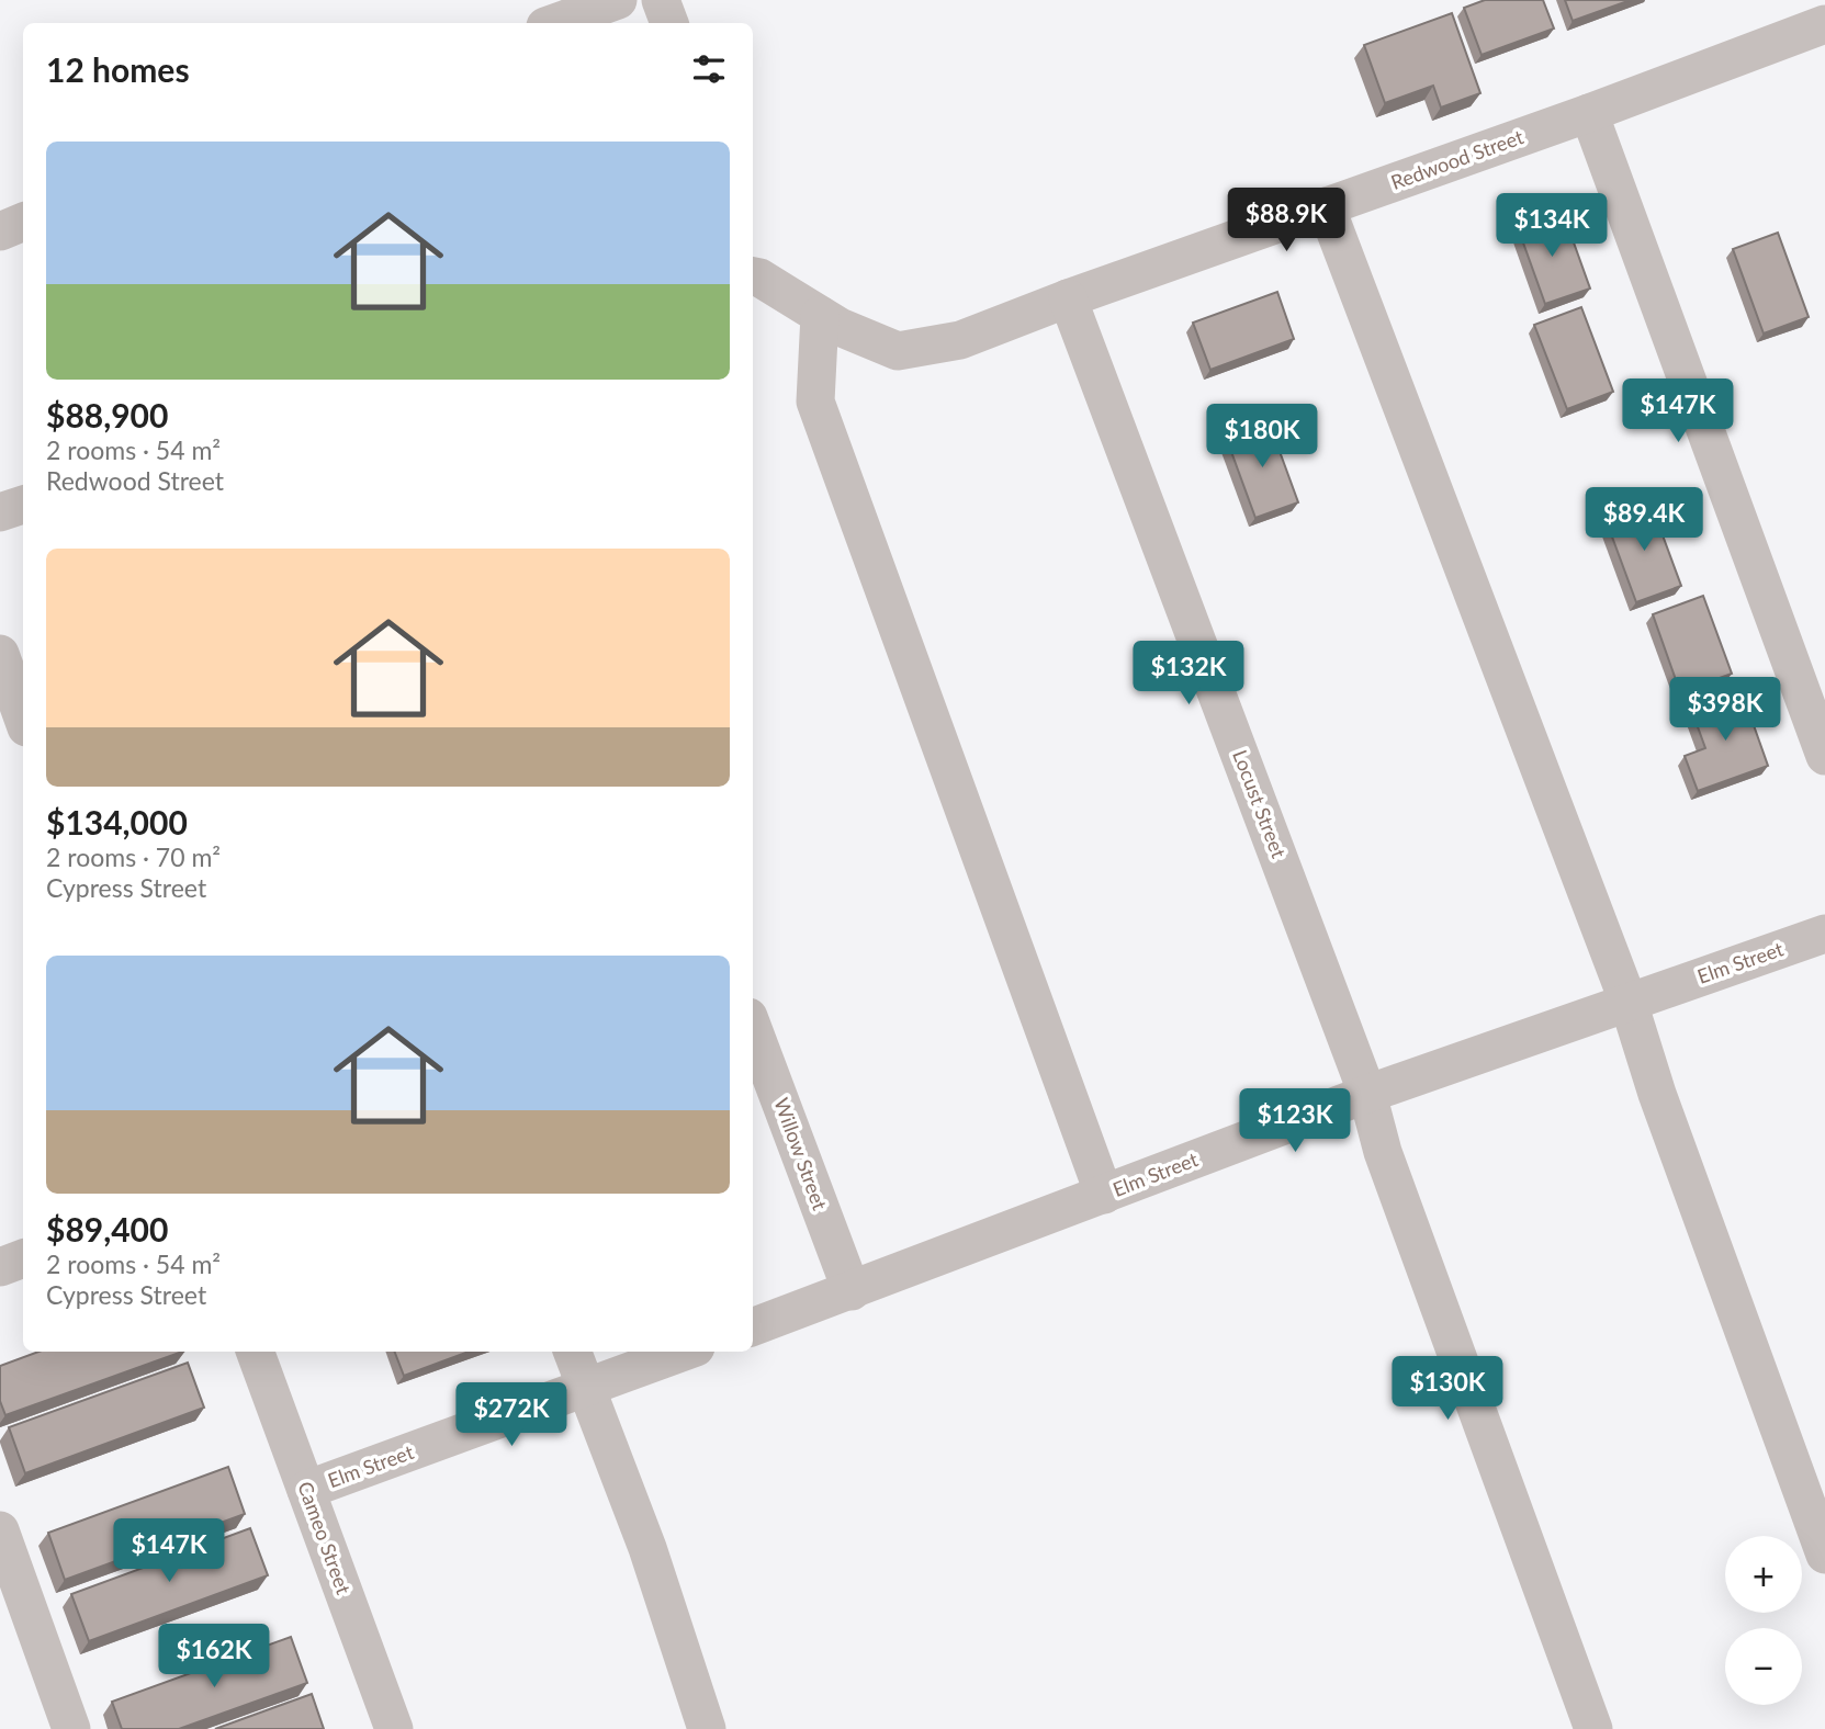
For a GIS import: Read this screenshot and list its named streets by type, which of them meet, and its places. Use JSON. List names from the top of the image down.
{
  "streets": {
    "street": [
      "Redwood Street",
      "Locust Street",
      "Elm Street",
      "Willow Street",
      "Cameo Street"
    ]
  },
  "crossings": [
    ["Redwood Street", "Locust Street"],
    ["Locust Street", "Elm Street"],
    ["Elm Street", "Willow Street"],
    ["Elm Street", "Cameo Street"]
  ],
  "page": {
    "heading": "12 homes",
    "list": [
      {
        "name": "$88,900",
        "note": "2 rooms · 54 m² · Redwood Street"
      },
      {
        "name": "$134,000",
        "note": "2 rooms · 70 m² · Cypress Street"
      },
      {
        "name": "$89,400",
        "note": "2 rooms · 54 m² · Cypress Street"
      }
    ],
    "price": [
      "$88.9K",
      "$134K",
      "$147K",
      "$180K",
      "$89.4K",
      "$132K",
      "$398K",
      "$123K",
      "$130K",
      "$272K",
      "$147K",
      "$162K"
    ],
    "map_buttons": ["+", "−"]
  }
}
